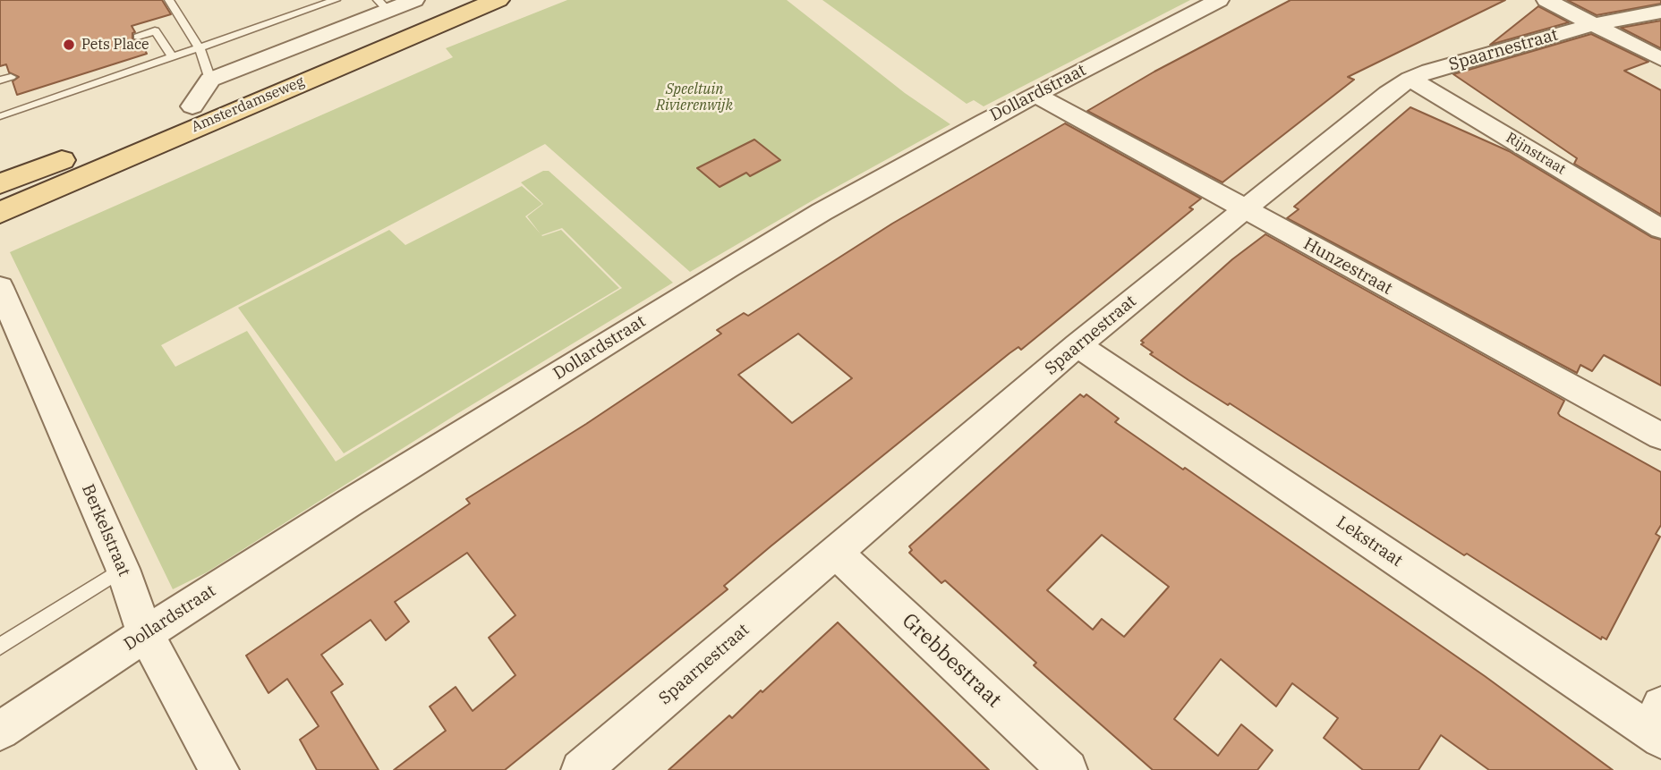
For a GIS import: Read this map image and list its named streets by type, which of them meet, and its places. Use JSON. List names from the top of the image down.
{
  "streets": {
    "main road": ["Amsterdamseweg"],
    "street": [
      "Spaarnestraat",
      "Dollardstraat",
      "Rijnstraat",
      "Hunzestraat",
      "Berkelstraat",
      "Lekstraat",
      "Grebbestraat"
    ]
  },
  "crossings": [
    ["Spaarnestraat", "Rijnstraat"],
    ["Spaarnestraat", "Hunzestraat"],
    ["Spaarnestraat", "Lekstraat"],
    ["Spaarnestraat", "Grebbestraat"],
    ["Dollardstraat", "Hunzestraat"],
    ["Dollardstraat", "Berkelstraat"]
  ],
  "parks": ["Speeltuin Rivierenwijk"],
  "places": ["Pets Place"]
}
